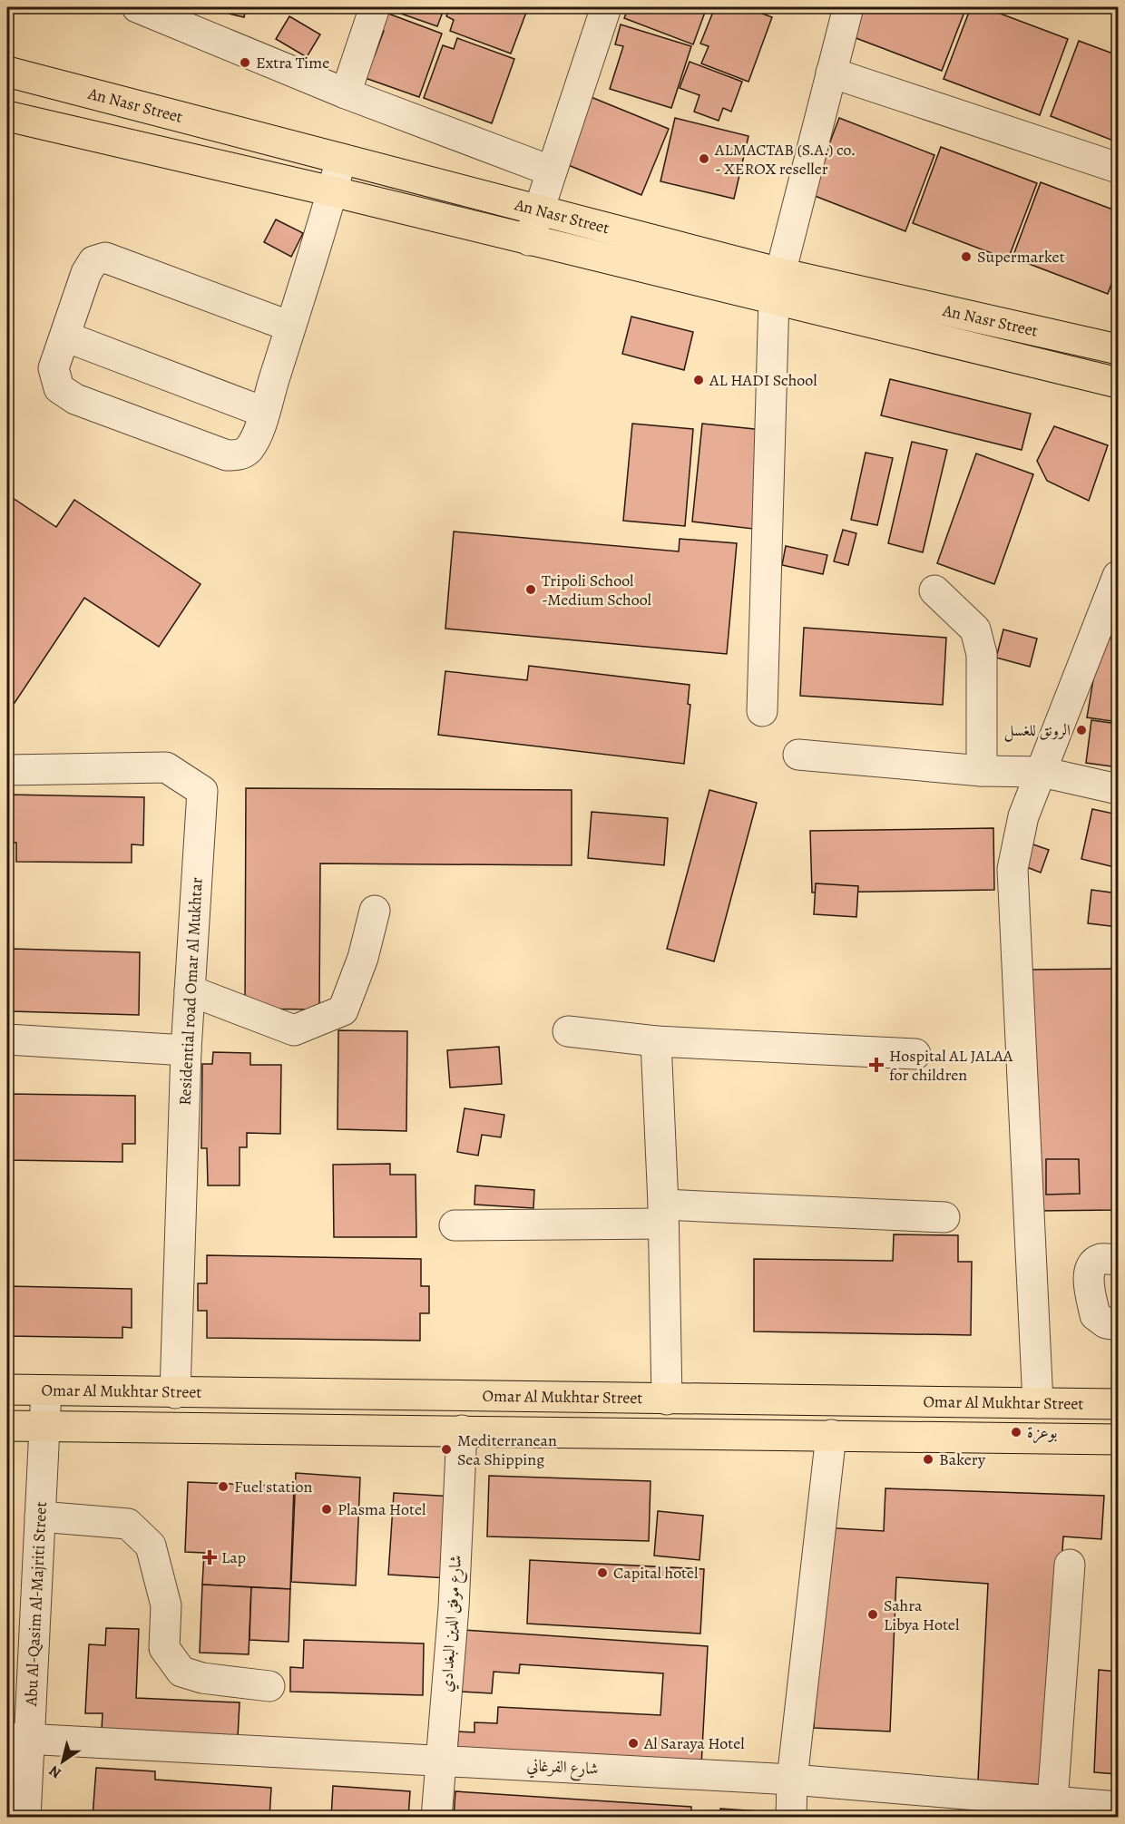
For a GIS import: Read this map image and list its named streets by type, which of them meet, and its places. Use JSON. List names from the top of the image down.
{
  "streets": {
    "main road": ["An Nasr Street", "Omar Al Mukhtar Street"],
    "street": [
      "Residential road Omar Al Mukhtar",
      "Abu Al-Qasim Al-Majriti Street",
      "شارع موفق الدين البغدادي",
      "شارع الفرغاني"
    ]
  },
  "crossings": [
    ["Residential road Omar Al Mukhtar", "Omar Al Mukhtar Street"],
    ["Omar Al Mukhtar Street", "Abu Al-Qasim Al-Majriti Street"],
    ["Omar Al Mukhtar Street", "شارع موفق الدين البغدادي"],
    ["Abu Al-Qasim Al-Majriti Street", "شارع الفرغاني"],
    ["شارع موفق الدين البغدادي", "شارع الفرغاني"]
  ],
  "places": {
    "other": [
      "Extra Time",
      "ALMACTAB (S.A.) co. - XEROX reseller",
      "Supermarket",
      "AL HADI School",
      "Tripoli School -Medium School",
      "الرونق للغسل",
      "بوعزة",
      "Mediterranean Sea Shipping",
      "Bakery",
      "Fuel station",
      "Plasma Hotel",
      "Capital hotel",
      "Sahra Libya Hotel",
      "Al Saraya Hotel"
    ],
    "health": ["Hospital AL JALAA for children", "Lap"]
  },
  "north": "bottom left"
}
